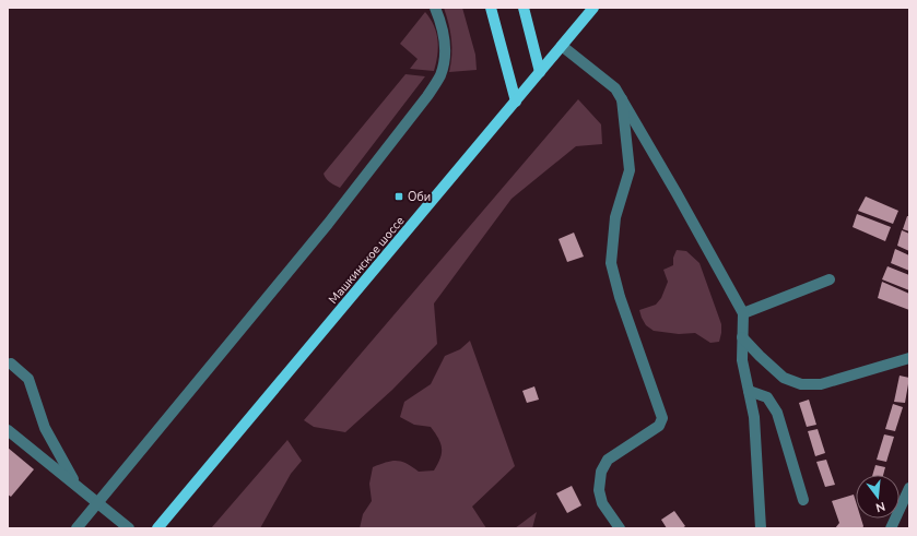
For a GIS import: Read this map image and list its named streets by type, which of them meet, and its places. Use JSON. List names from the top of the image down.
{
  "streets": {
    "main road": ["Машкинское шоссе"]
  },
  "places": {
    "transit": ["Оби"]
  },
  "north": "bottom"
}
